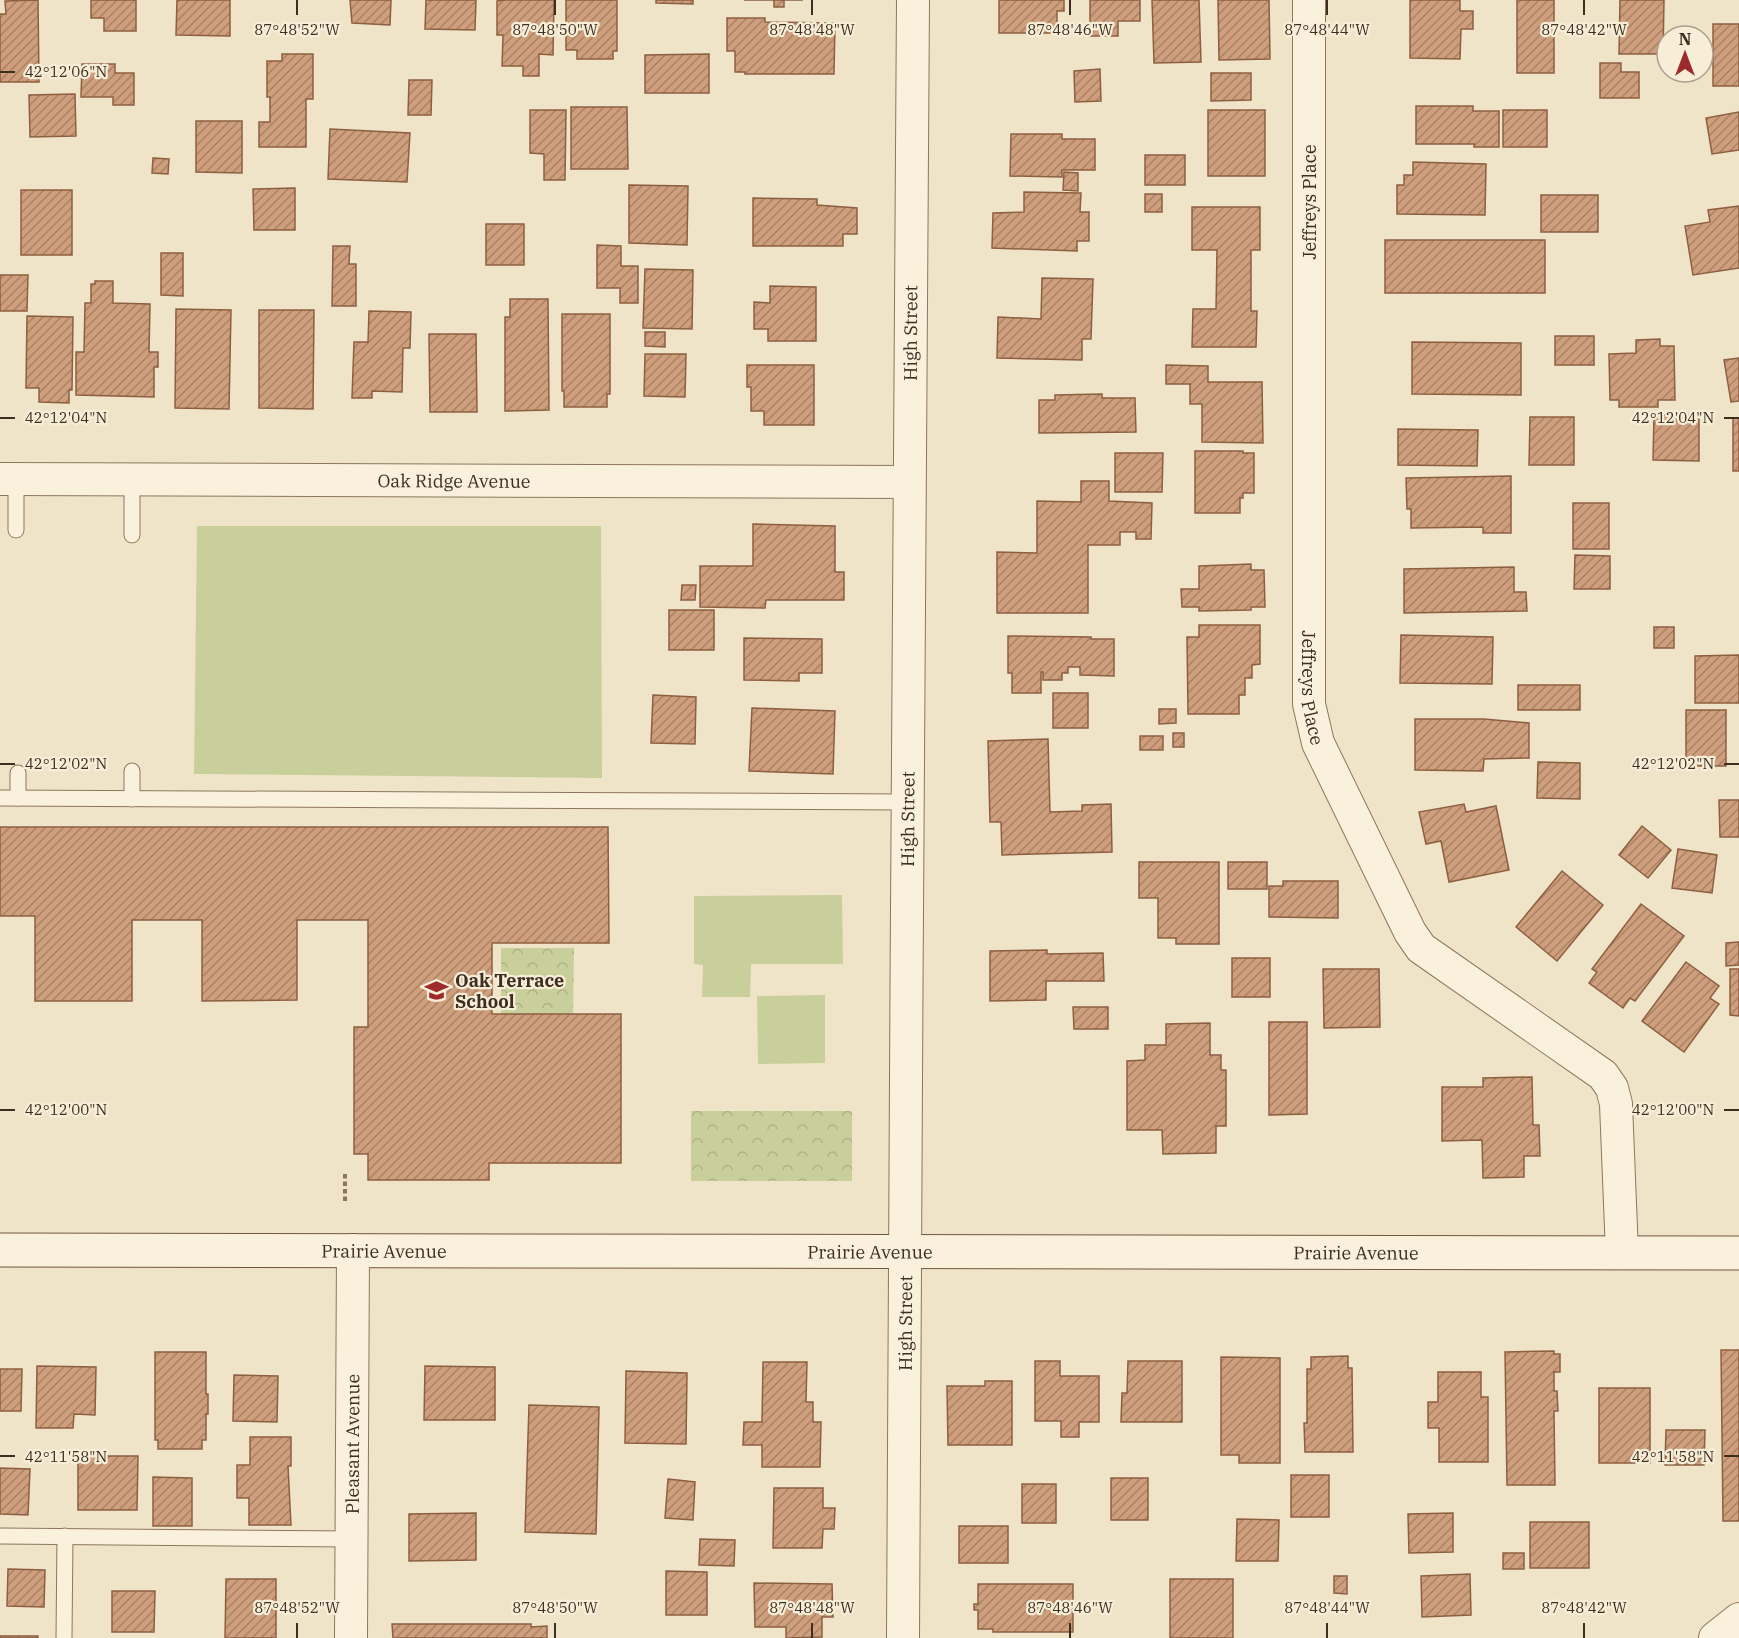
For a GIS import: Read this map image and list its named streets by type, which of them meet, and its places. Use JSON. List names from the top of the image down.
{
  "streets": {
    "main road": ["Prairie Avenue"],
    "street": [
      "Jeffreys Place",
      "High Street",
      "Oak Ridge Avenue",
      "Pleasant Avenue"
    ]
  },
  "crossings": [
    ["Jeffreys Place", "Prairie Avenue"],
    ["High Street", "Oak Ridge Avenue"],
    ["High Street", "Prairie Avenue"],
    ["Prairie Avenue", "Pleasant Avenue"]
  ],
  "places": {
    "school or university": ["Oak Terrace School"]
  },
  "north": "top",
  "coordinates": [
    "87°48'52\"W",
    "87°48'50\"W",
    "87°48'48\"W",
    "87°48'46\"W",
    "87°48'44\"W",
    "87°48'42\"W",
    "42°12'06\"N",
    "42°12'04\"N",
    "42°12'02\"N",
    "42°12'00\"N",
    "42°11'58\"N"
  ]
}
